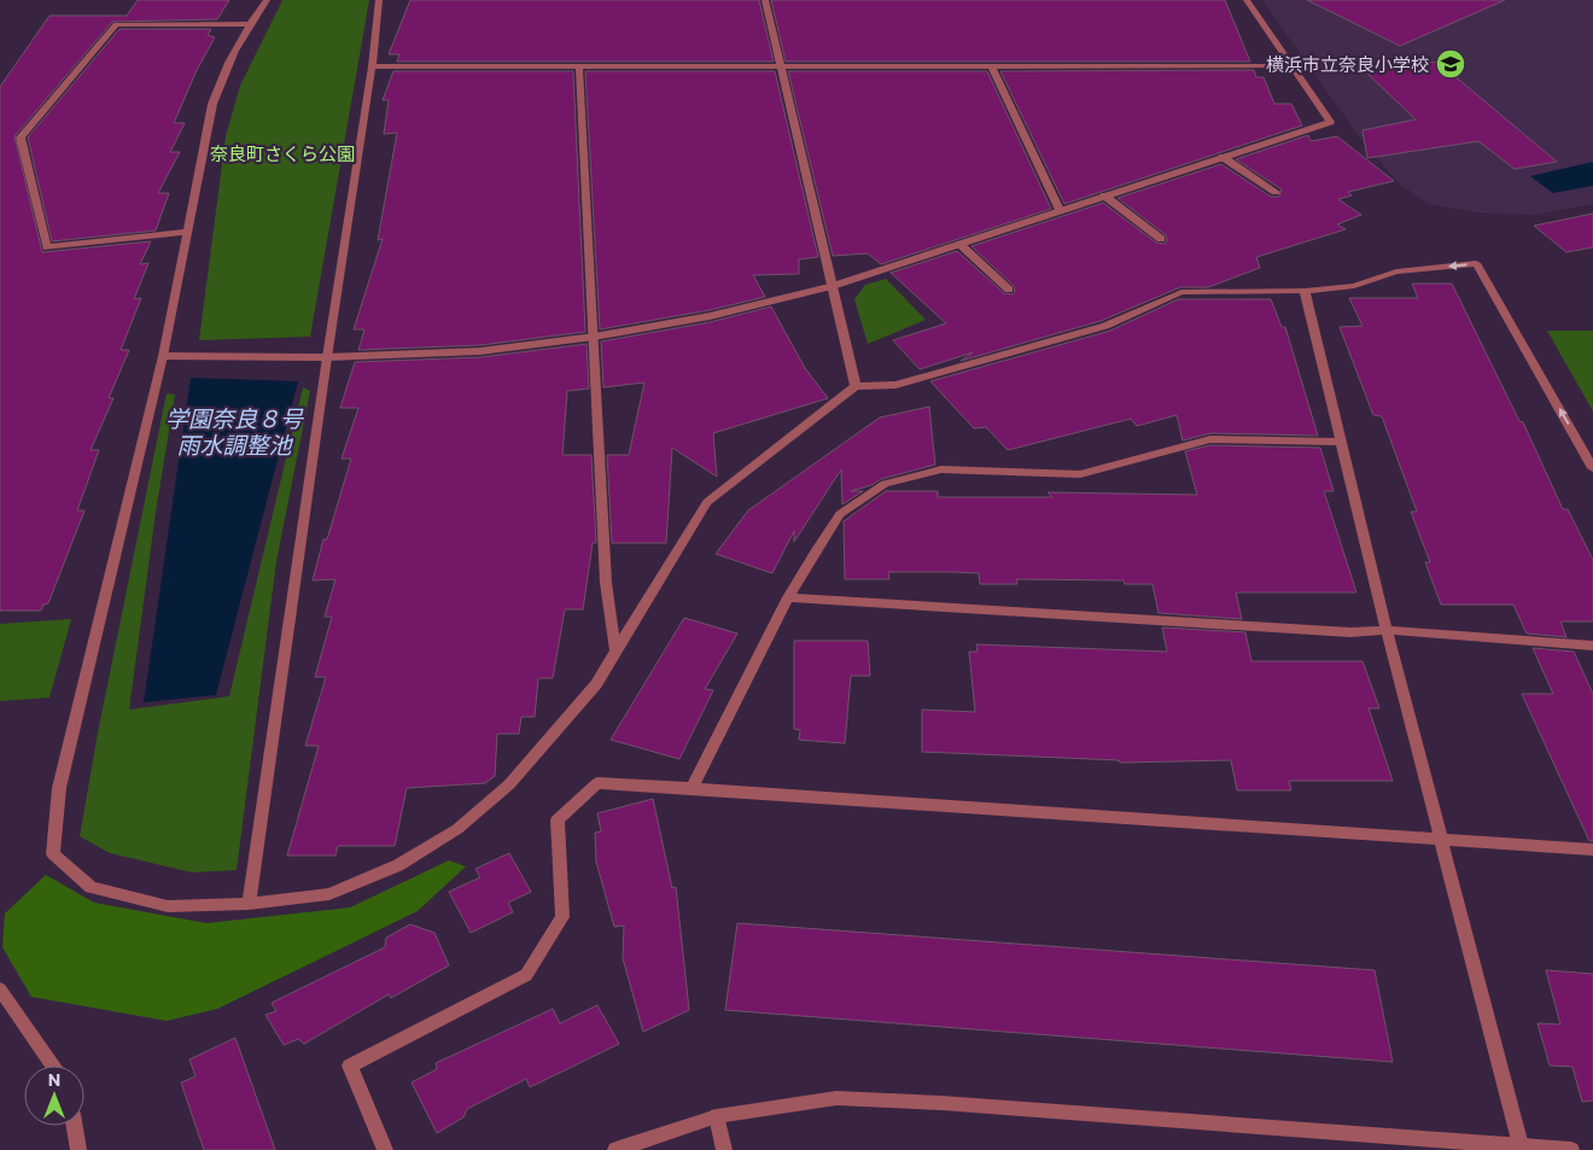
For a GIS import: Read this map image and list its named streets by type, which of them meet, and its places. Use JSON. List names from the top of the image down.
{
  "water": ["学園奈良８号 雨水調整池"],
  "parks": ["奈良町さくら公園"],
  "places": {
    "school or university": ["横浜市立奈良小学校"]
  },
  "north": "top"
}
